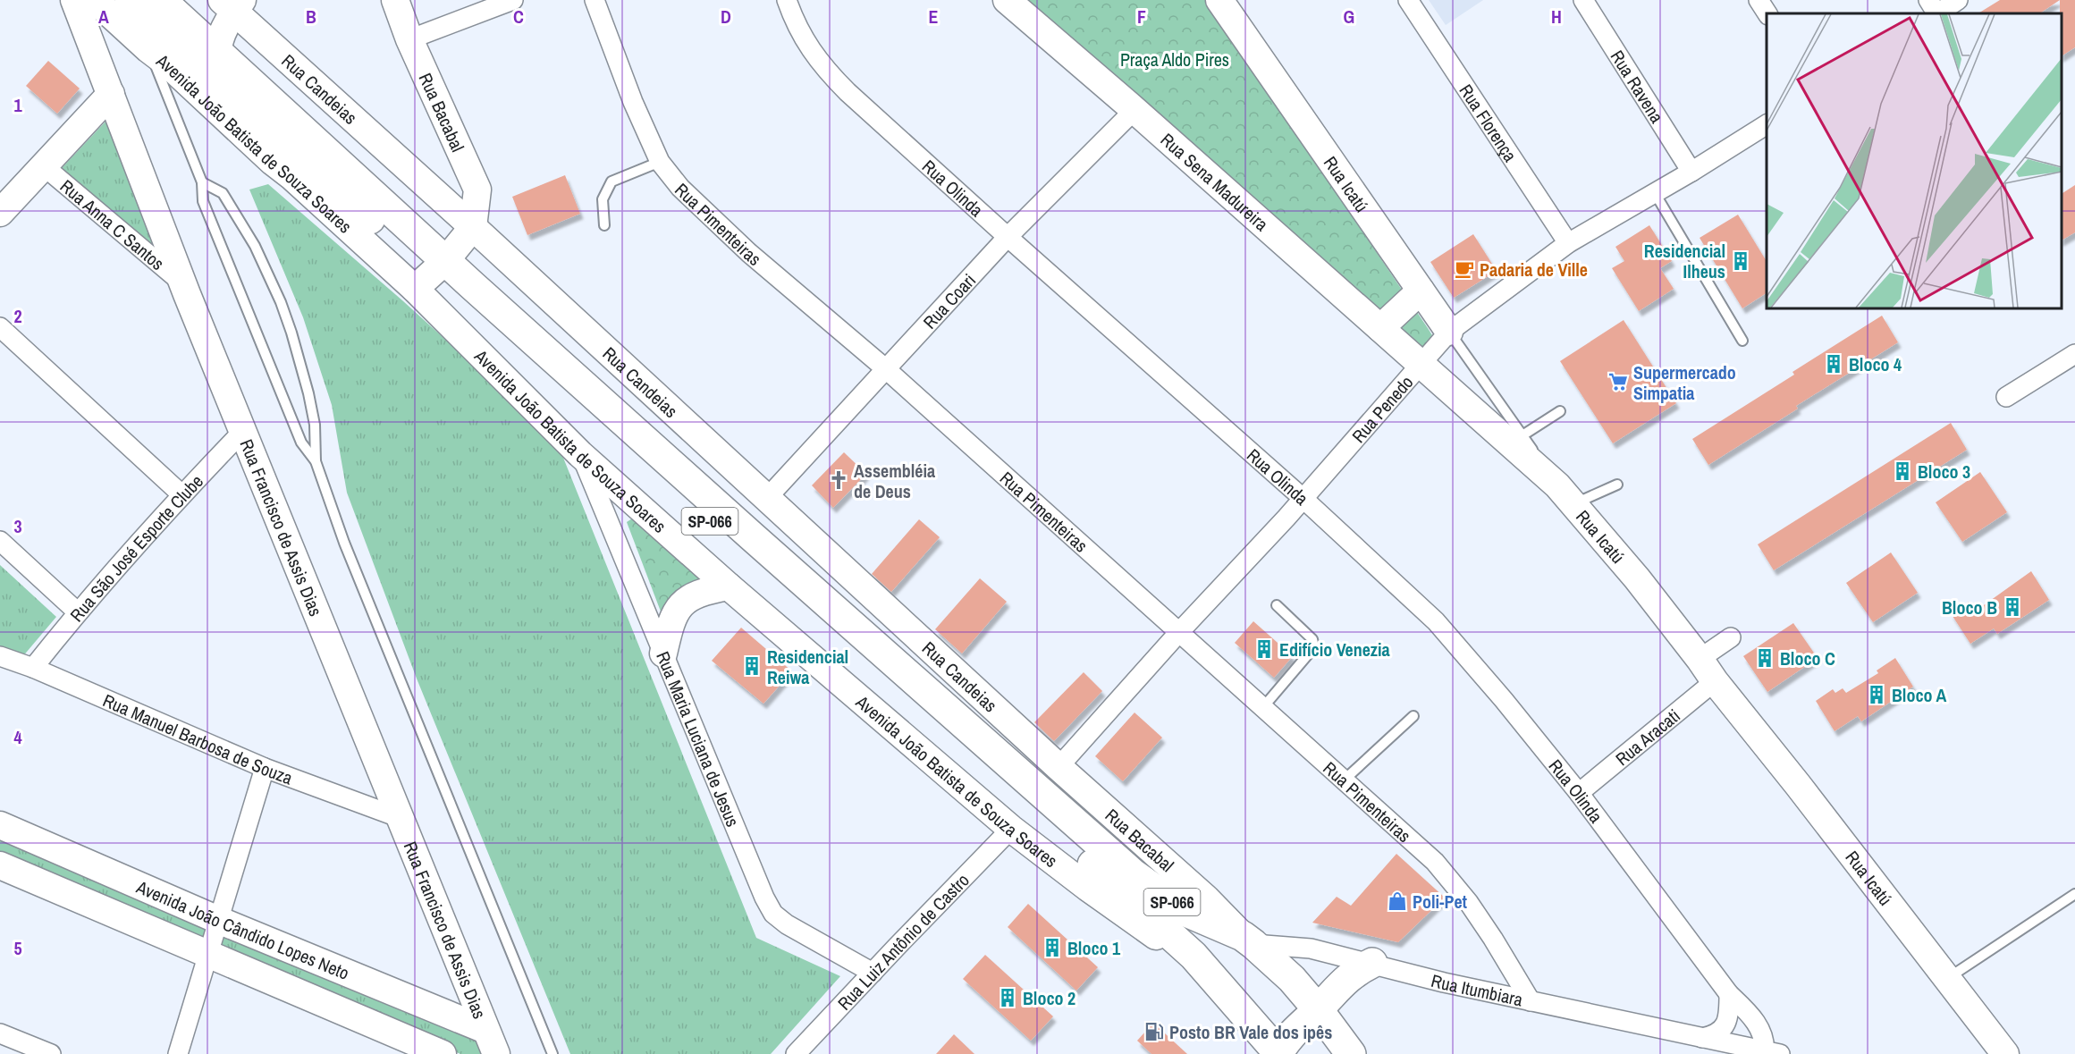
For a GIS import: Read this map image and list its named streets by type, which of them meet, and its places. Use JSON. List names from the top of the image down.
{
  "streets": {
    "main road": ["SP-066"],
    "street": [
      "Rua Ravena",
      "Rua Candeias",
      "Rua Bacabal",
      "Rua Florença",
      "Avenida João Batista de Souza Soares",
      "Rua Sena Madureira",
      "Rua Icatú",
      "Rua Olinda",
      "Rua Pimenteiras",
      "Rua Anna C Santos",
      "Rua Coari",
      "Rua Penedo",
      "Rua Francisco de Assis Dias",
      "Rua São José Esporte Clube",
      "Rua Aracati",
      "Rua Maria Luciana de Jesus",
      "Rua Manuel Barbosa de Souza",
      "Avenida João Cândido Lopes Neto",
      "Rua Luiz Antônio de Castro",
      "Rua Itumbiara"
    ]
  },
  "crossings": [
    ["Rua Ravena", "Rua Penedo"],
    ["Rua Candeias", "Rua Bacabal"],
    ["Rua Candeias", "Rua Coari"],
    ["Rua Candeias", "Rua Penedo"],
    ["Rua Bacabal", "Rua Penedo"],
    ["Rua Bacabal", "SP-066"],
    ["Rua Bacabal", "Rua Itumbiara"],
    ["Rua Florença", "Rua Penedo"],
    ["Avenida João Batista de Souza Soares", "SP-066"],
    ["Avenida João Batista de Souza Soares", "Rua Maria Luciana de Jesus"],
    ["Avenida João Batista de Souza Soares", "Rua Luiz Antônio de Castro"],
    ["Rua Sena Madureira", "Rua Icatú"],
    ["Rua Sena Madureira", "Rua Coari"],
    ["Rua Sena Madureira", "Rua Penedo"],
    ["Rua Icatú", "Rua Penedo"],
    ["Rua Icatú", "Rua Aracati"],
    ["Rua Olinda", "Rua Coari"],
    ["Rua Olinda", "Rua Penedo"],
    ["Rua Olinda", "Rua Aracati"],
    ["Rua Olinda", "Rua Itumbiara"],
    ["Rua Pimenteiras", "Rua Coari"],
    ["Rua Pimenteiras", "Rua Penedo"],
    ["Rua Pimenteiras", "Rua Itumbiara"],
    ["Rua Anna C Santos", "Rua Francisco de Assis Dias"],
    ["SP-066", "Rua Itumbiara"],
    ["Rua Francisco de Assis Dias", "Rua São José Esporte Clube"],
    ["Rua Francisco de Assis Dias", "Rua Manuel Barbosa de Souza"],
    ["Rua Francisco de Assis Dias", "Avenida João Cândido Lopes Neto"],
    ["Rua São José Esporte Clube", "Rua Manuel Barbosa de Souza"],
    ["Rua Maria Luciana de Jesus", "Rua Luiz Antônio de Castro"]
  ],
  "parks": ["Praça Aldo Pires"],
  "places": {
    "building": [
      "Residencial Ilheus",
      "Bloco 4",
      "Bloco 3",
      "Bloco B",
      "Edifício Venezia",
      "Bloco C",
      "Residencial Reiwa",
      "Bloco A",
      "Bloco 1",
      "Bloco 2"
    ],
    "cafe": ["Padaria de Ville"],
    "supermarket": ["Supermercado Simpatia"],
    "church": ["Assembléia de Deus"],
    "shop": ["Poli-Pet"],
    "fuel station": ["Posto BR Vale dos ipês"]
  },
  "grid": {
    "columns": [
      "A",
      "B",
      "C",
      "D",
      "E",
      "F",
      "G",
      "H"
    ],
    "rows": [
      "1",
      "2",
      "3",
      "4",
      "5"
    ]
  }
}
